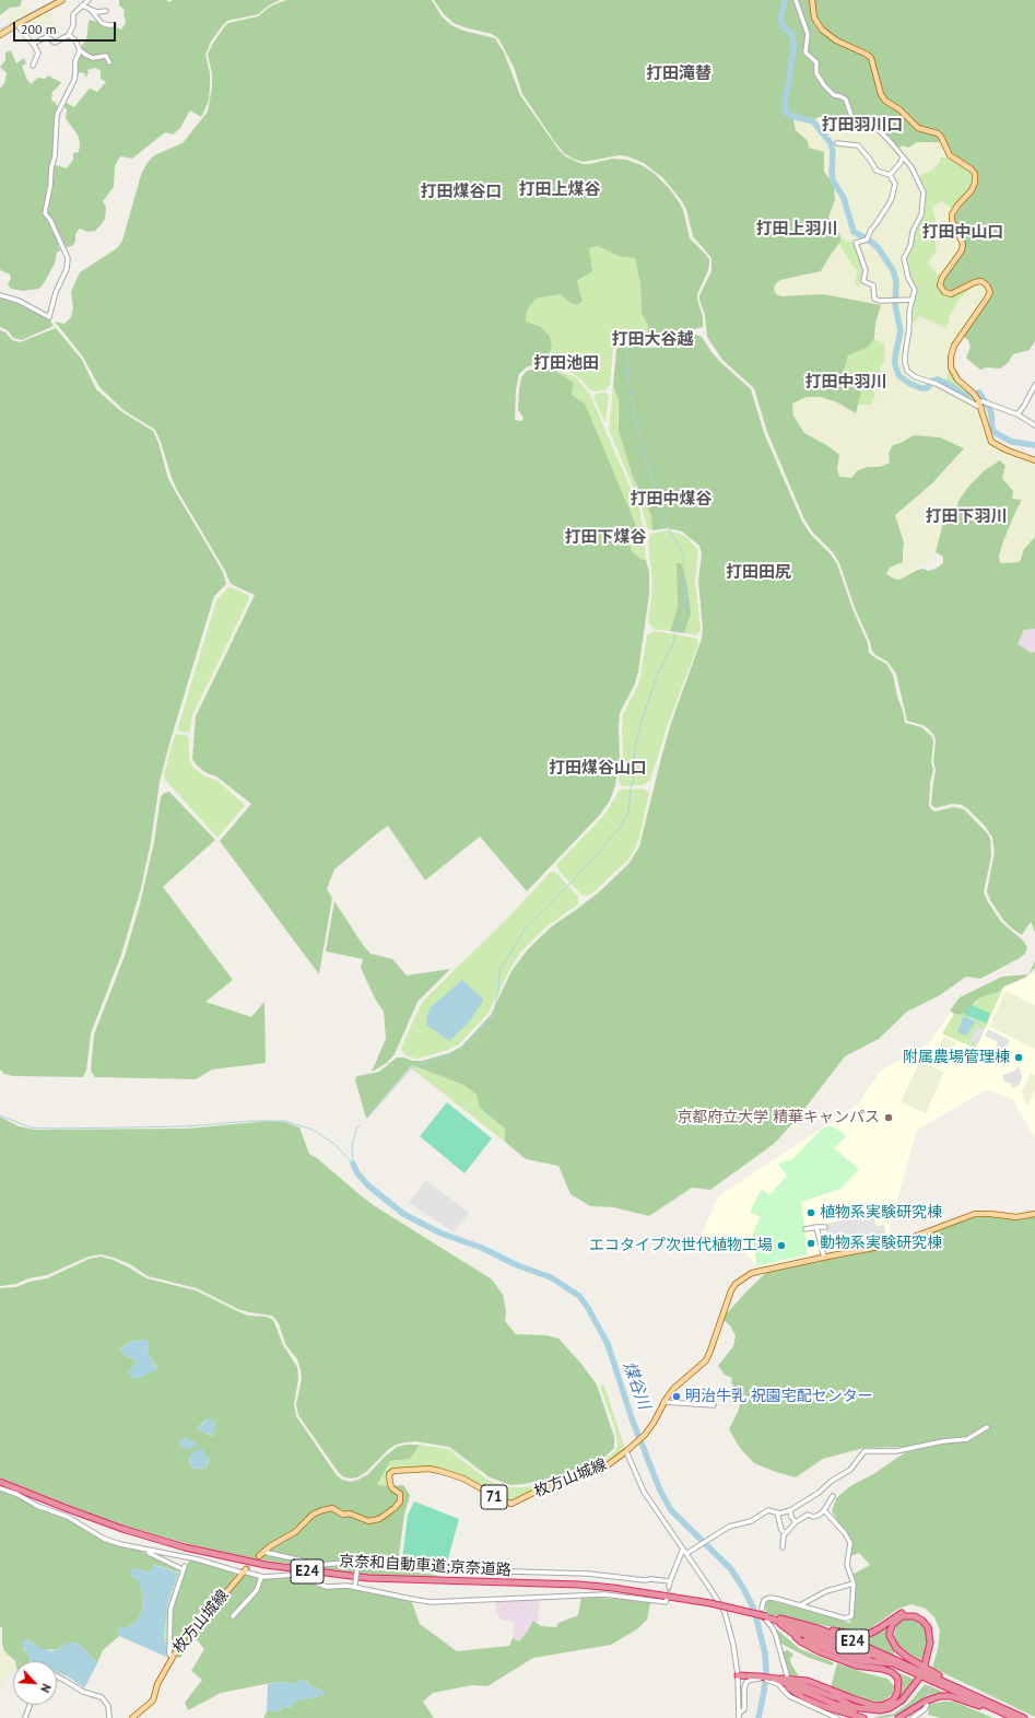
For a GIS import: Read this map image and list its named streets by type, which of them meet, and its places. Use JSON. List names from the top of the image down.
{
  "streets": {
    "highway": ["京奈和自動車道;京奈道路", "E24"],
    "main road": ["枚方山城線", "71"]
  },
  "crossings": [
    ["京奈和自動車道;京奈道路", "E24"]
  ],
  "districts": [
    "打田滝替",
    "打田羽川口",
    "打田上煤谷",
    "打田煤谷口",
    "打田上羽川",
    "打田中山口",
    "打田大谷越",
    "打田池田",
    "打田中羽川",
    "打田中煤谷",
    "打田下羽川",
    "打田下煤谷",
    "打田田尻",
    "打田煤谷山口"
  ],
  "water": ["煤谷川"],
  "places": [
    "附属農場管理棟",
    "京都府立大学 精華キャンパス",
    "植物系実験研究棟",
    "動物系実験研究棟",
    "エコタイプ次世代植物工場",
    "明治牛乳 祝園宅配センター"
  ],
  "scale_bar": "200 m",
  "north": "bottom right"
}
